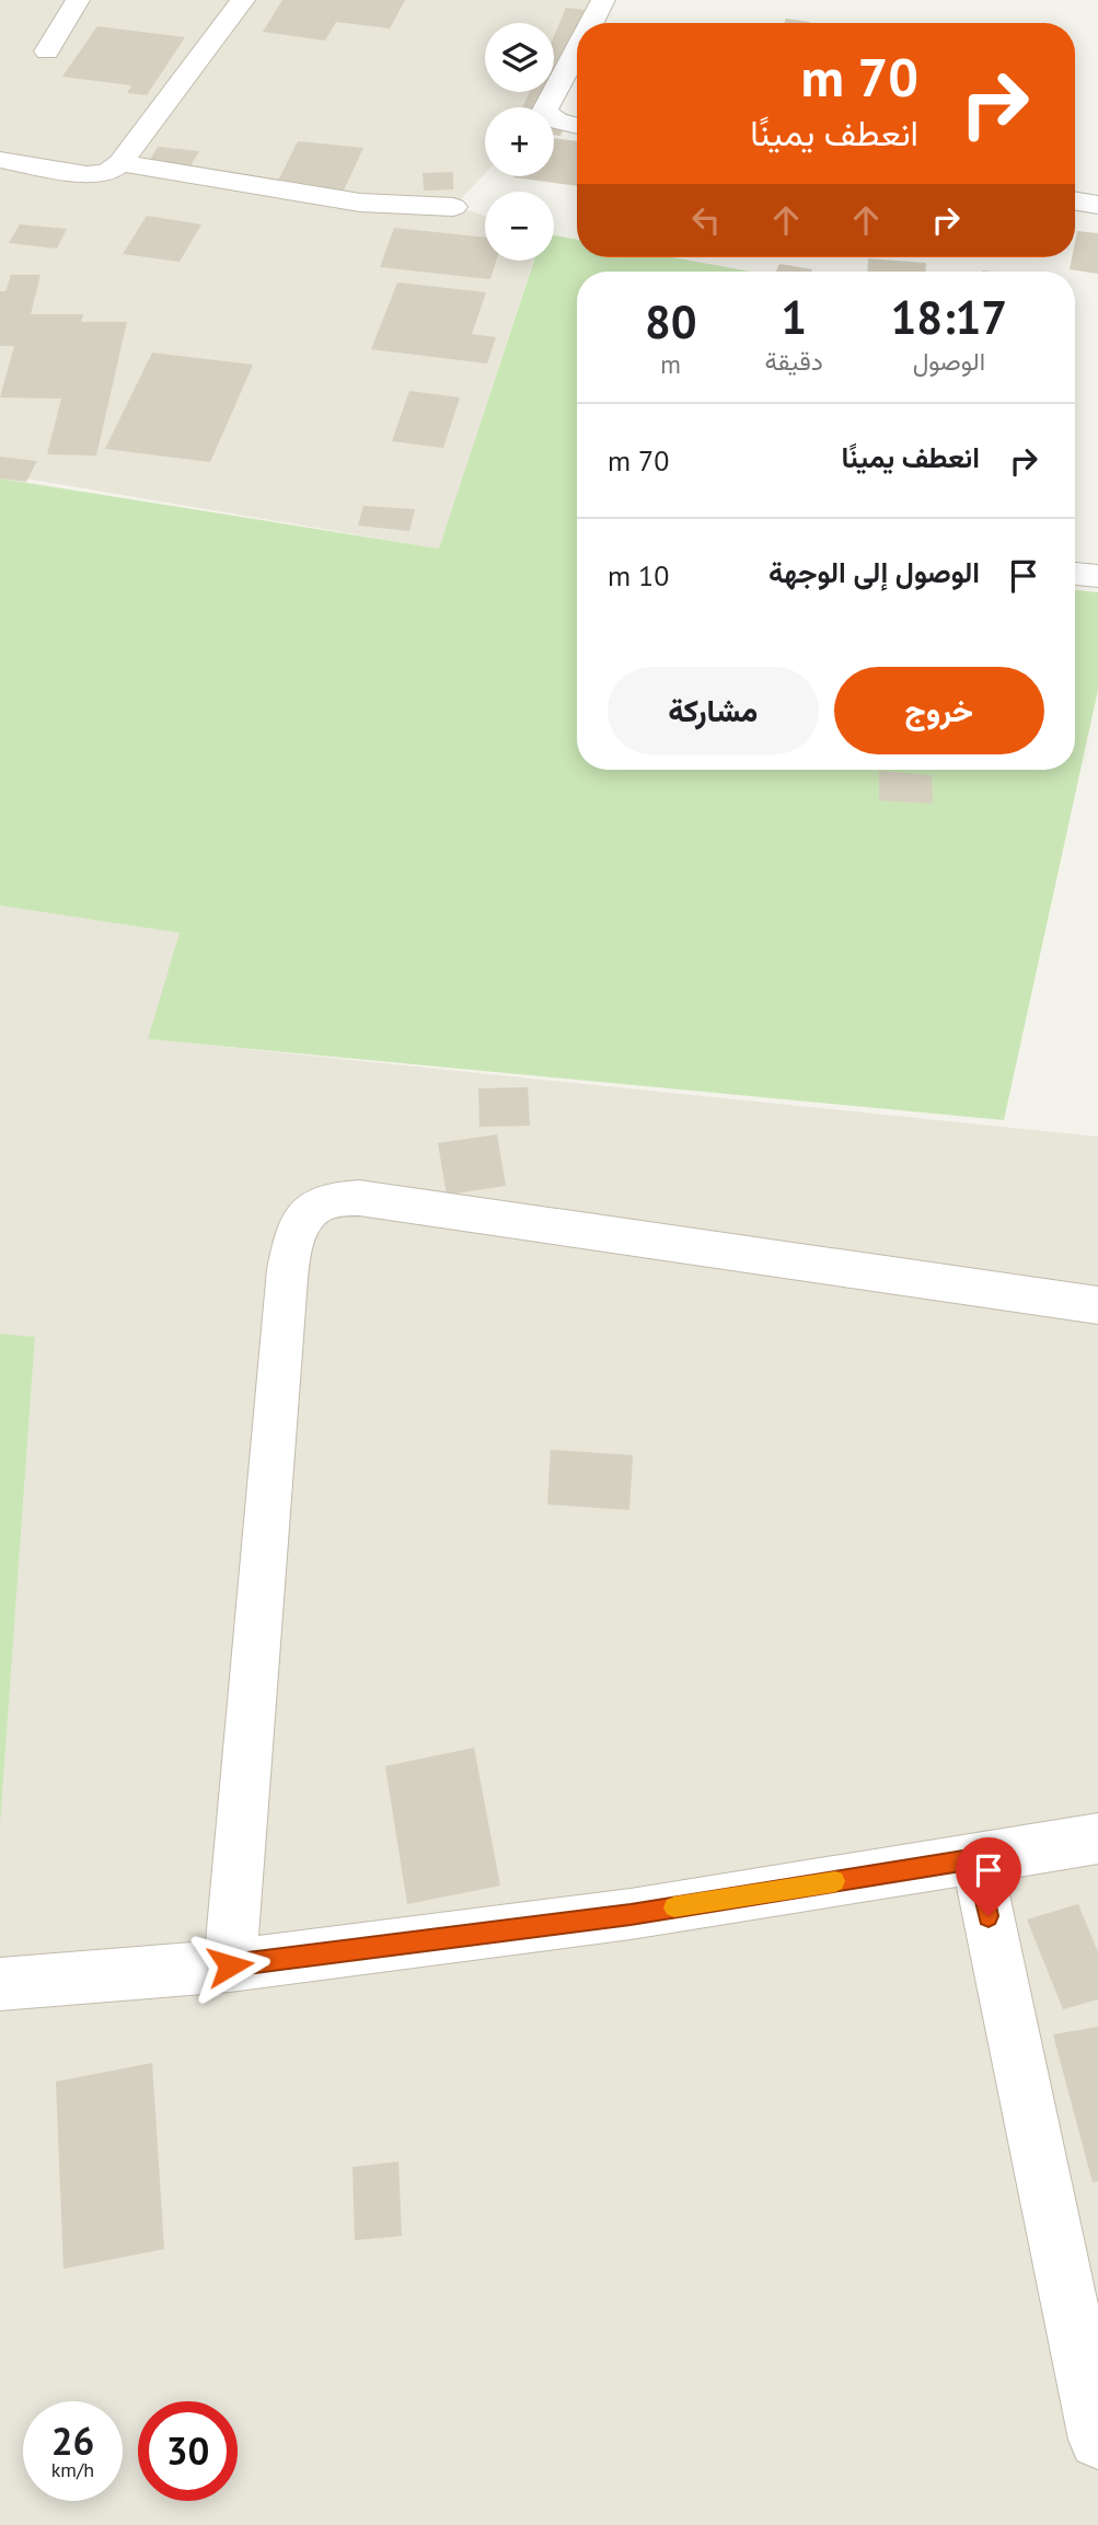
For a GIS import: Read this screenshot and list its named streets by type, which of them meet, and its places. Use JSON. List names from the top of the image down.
{
  "page": {
    "map_buttons": ["+", "−"],
    "turn": ["70 m", "انعطف يمينًا"],
    "eta": [
      "18:17",
      "الوصول",
      "1",
      "دقيقة",
      "80",
      "m"
    ],
    "list": [
      {
        "name": "انعطف يمينًا",
        "value": "70 m"
      },
      {
        "name": "الوصول إلى الوجهة",
        "value": "10 m"
      }
    ],
    "buttons": ["خروج", "مشاركة"],
    "speed": "26 km/h",
    "limit": "30"
  }
}
